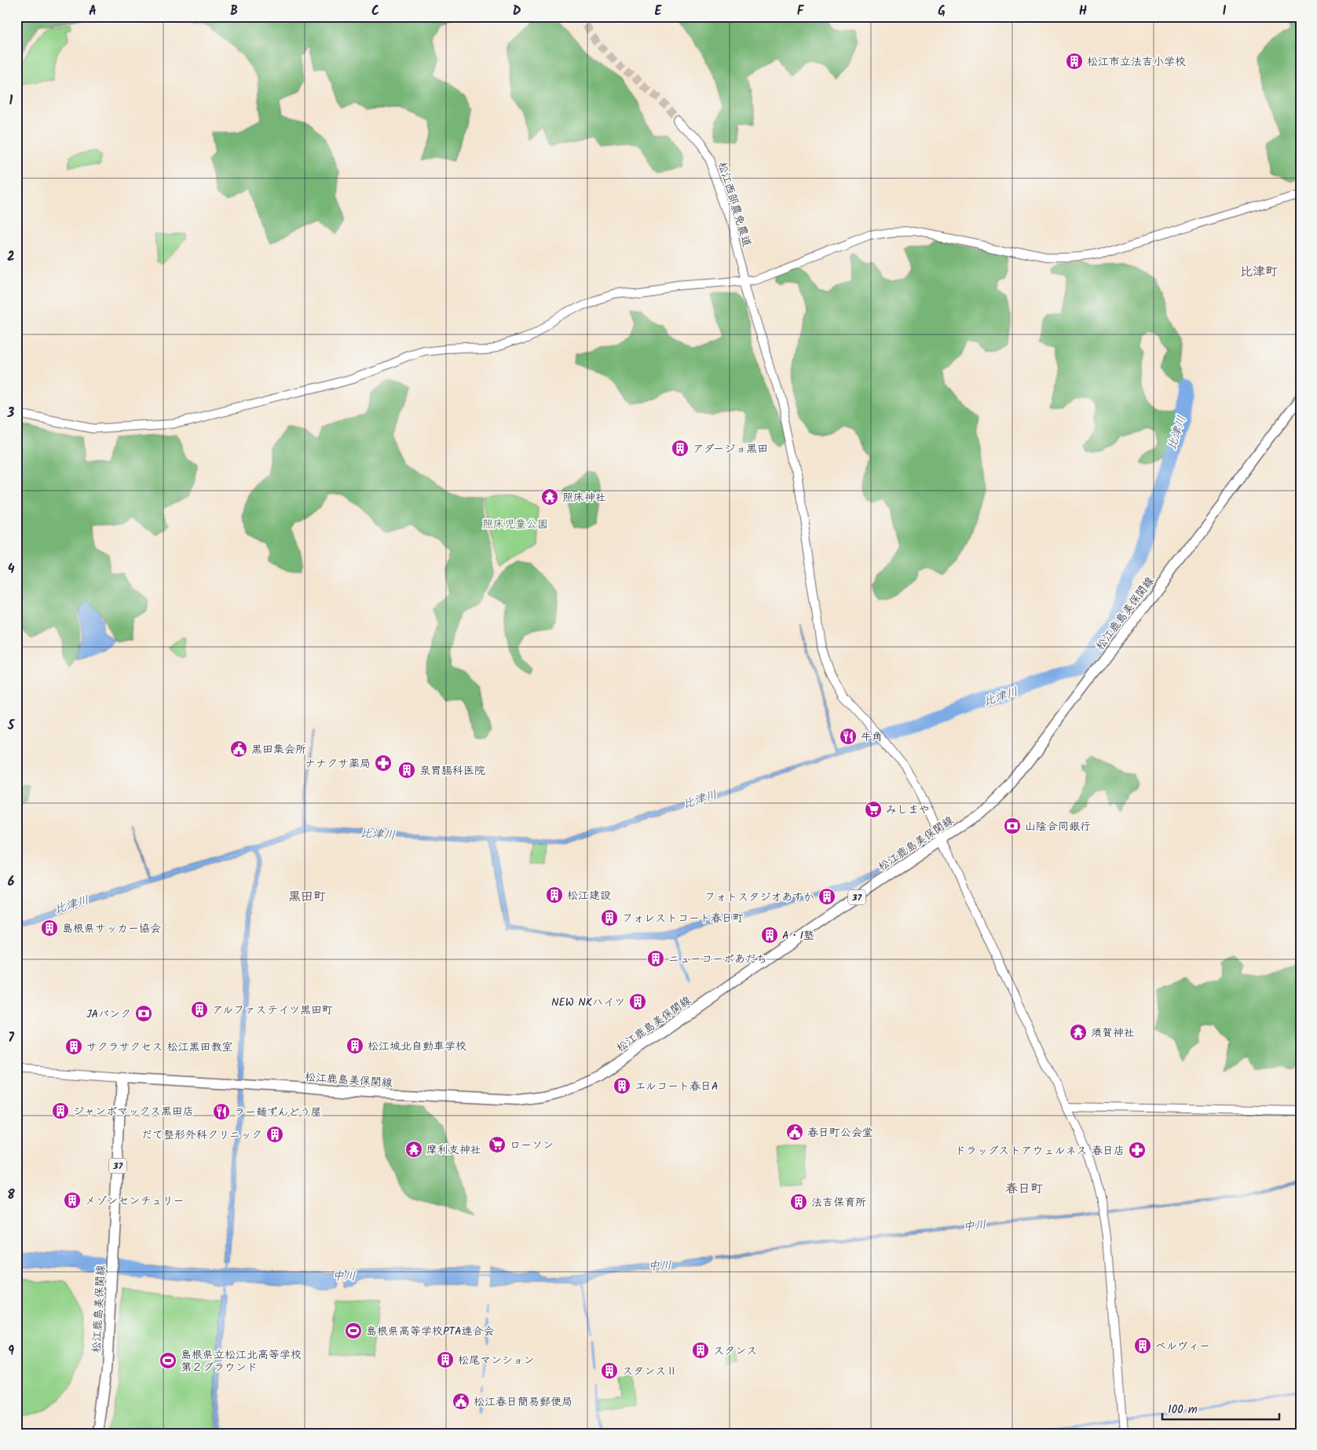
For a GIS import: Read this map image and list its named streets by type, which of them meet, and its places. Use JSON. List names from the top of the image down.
{
  "streets": {
    "main road": ["松江鹿島美保関線", "37"],
    "street": ["松江西部農免農道"]
  },
  "crossings": [
    ["松江西部農免農道", "松江鹿島美保関線"]
  ],
  "districts": ["比津町", "黒田町", "春日町"],
  "water": ["比津川", "中川"],
  "parks": ["照床児童公園"],
  "places": {
    "building": [
      "松江市立法吉小学校",
      "アダージョ黒田",
      "泉胃腸科医院",
      "松江建設",
      "フォトスタジオあすか",
      "フォレストコート春日町",
      "島根県サッカー協会",
      "A・I塾",
      "ニューコーポあだち",
      "NEW NKハイツ",
      "アルファステイツ黒田町",
      "松江城北自動車学校",
      "サクラサクセス 松江黒田教室",
      "エルコート春日A",
      "ジャンボマックス黒田店",
      "だて整形外科クリニック",
      "メゾンセンチュリー",
      "法吉保育所",
      "ベルヴィー",
      "スタンス",
      "松尾マンション",
      "スタンスⅡ"
    ],
    "temple": ["照床神社", "須賀神社", "摩利支神社"],
    "restaurant": ["牛角", "ラー麺ずんどう屋"],
    "public building": ["黒田集会所", "春日町公会堂", "松江春日簡易郵便局"],
    "pharmacy": ["ナナクサ薬局", "ドラッグストアウェルネス 春日店"],
    "supermarket": ["みしまや", "ローソン"],
    "bank": ["山陰合同銀行", "JAバンク"],
    "sports": ["島根県高等学校PTA連合会", "島根県立松江北高等学校 第２グラウンド"]
  },
  "scale_bar": "100 m",
  "grid": {
    "columns": [
      "A",
      "B",
      "C",
      "D",
      "E",
      "F",
      "G",
      "H",
      "I"
    ],
    "rows": [
      "1",
      "2",
      "3",
      "4",
      "5",
      "6",
      "7",
      "8",
      "9"
    ]
  }
}
